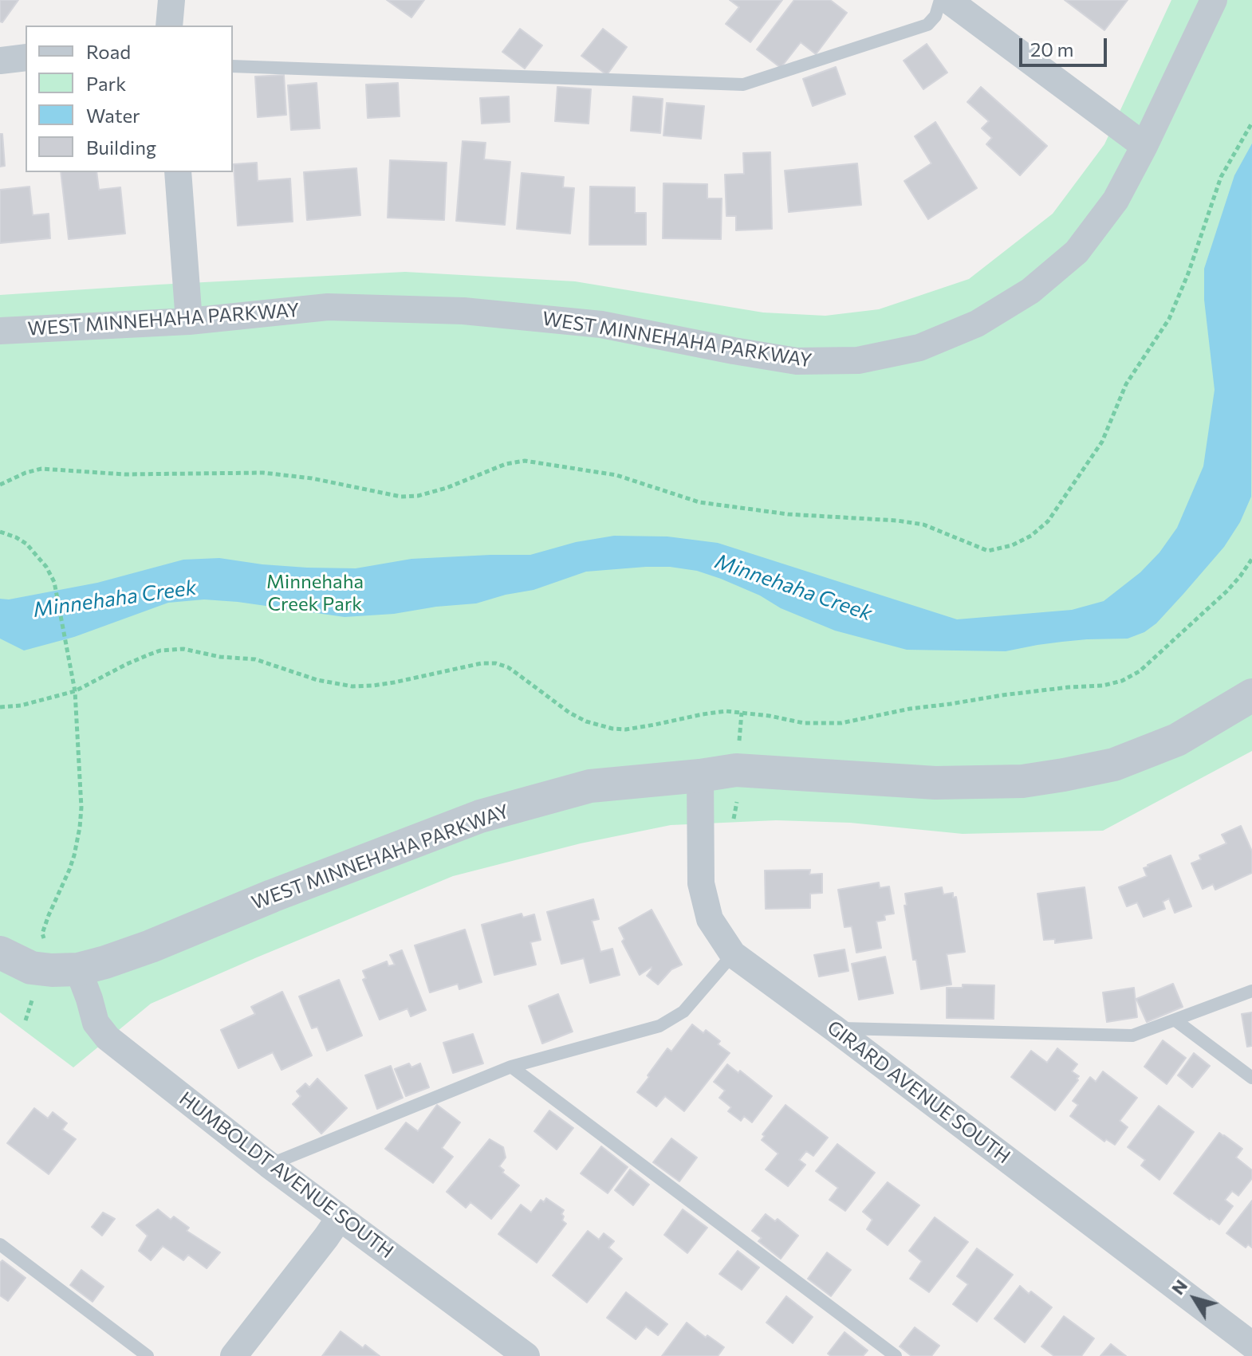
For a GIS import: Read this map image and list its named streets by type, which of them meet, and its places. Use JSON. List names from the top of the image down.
{
  "streets": {
    "street": ["WEST MINNEHAHA PARKWAY", "GIRARD AVENUE SOUTH", "HUMBOLDT AVENUE SOUTH"]
  },
  "crossings": [
    ["WEST MINNEHAHA PARKWAY", "GIRARD AVENUE SOUTH"],
    ["WEST MINNEHAHA PARKWAY", "HUMBOLDT AVENUE SOUTH"]
  ],
  "water": ["Minnehaha Creek"],
  "parks": ["Minnehaha Creek Park"],
  "legend": [
    "Road",
    "Park",
    "Water",
    "Building"
  ],
  "scale_bar": "20 m",
  "north": "top left"
}
